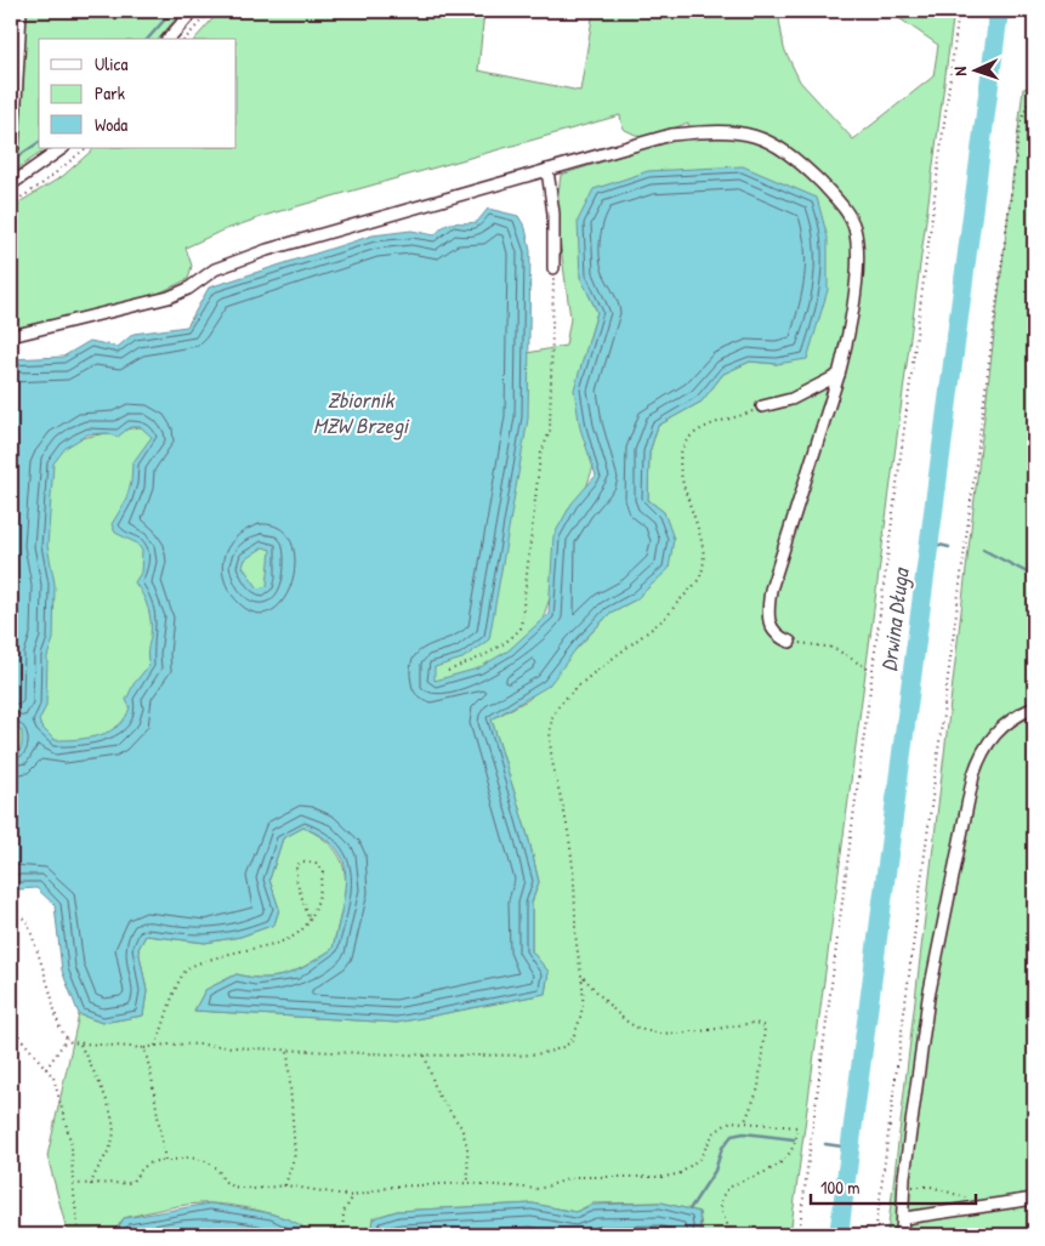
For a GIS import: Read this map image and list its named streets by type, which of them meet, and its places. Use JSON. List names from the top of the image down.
{
  "water": ["Zbiornik MZW Brzegi", "Drwina Długa"],
  "legend": ["Ulica", "Park", "Woda"],
  "scale_bar": "100 m",
  "north": "left"
}
